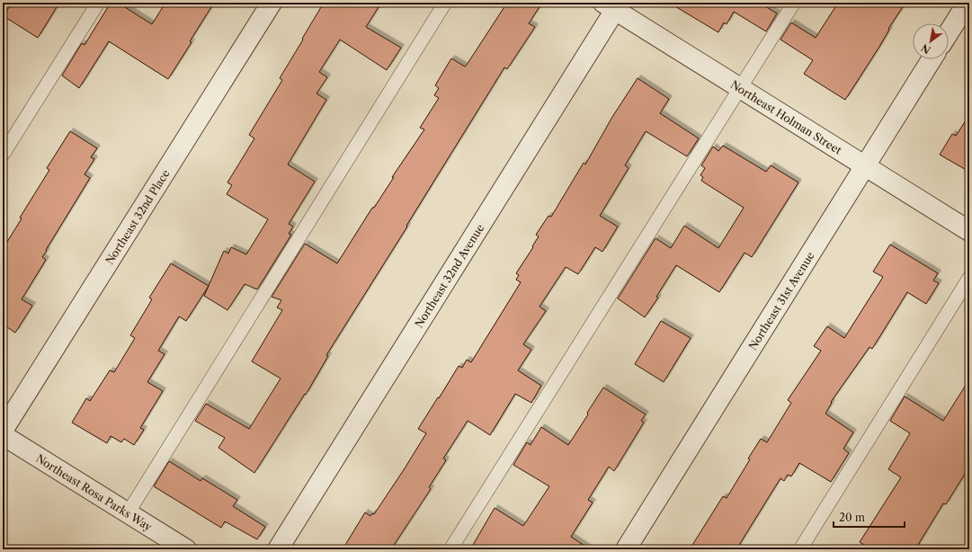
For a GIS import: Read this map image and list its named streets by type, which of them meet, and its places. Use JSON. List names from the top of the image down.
{
  "streets": {
    "street": [
      "Northeast Holman Street",
      "Northeast 32nd Place",
      "Northeast 32nd Avenue",
      "Northeast 31st Avenue",
      "Northeast Rosa Parks Way"
    ]
  },
  "crossings": [
    ["Northeast Holman Street", "Northeast 32nd Avenue"],
    ["Northeast Holman Street", "Northeast 31st Avenue"]
  ],
  "scale_bar": "20 m",
  "north": "bottom left"
}
